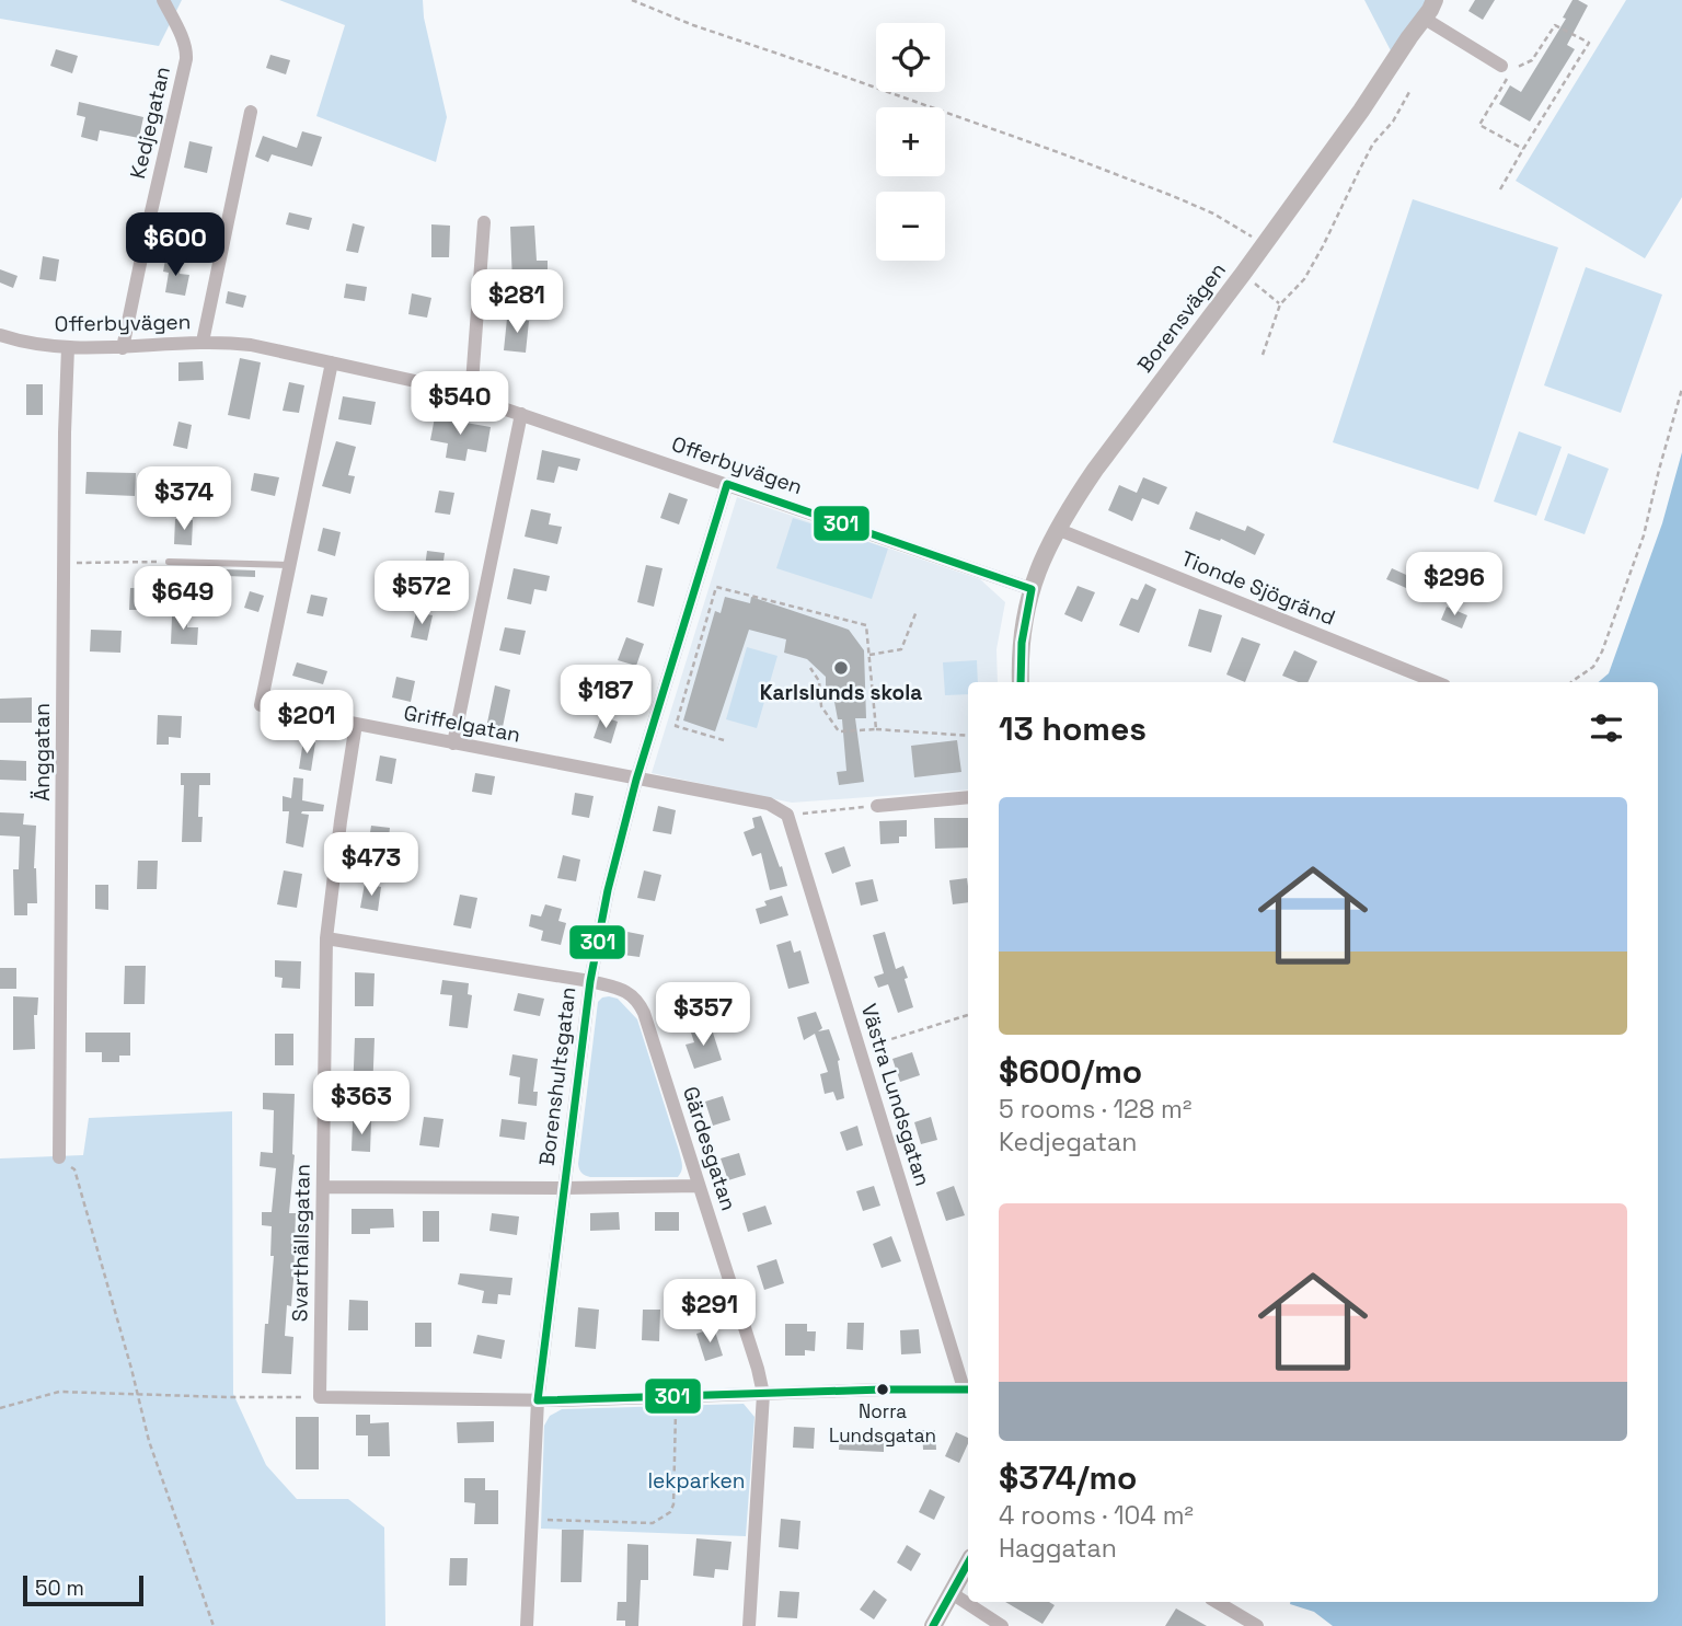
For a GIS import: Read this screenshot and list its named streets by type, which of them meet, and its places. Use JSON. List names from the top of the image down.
{
  "streets": {
    "street": [
      "Kedjegatan",
      "Borensvägen",
      "Offerbyvägen",
      "Tionde Sjögränd",
      "Griffelgatan",
      "Änggatan",
      "Borenshultsgatan",
      "Västra Lundsgatan",
      "Gärdesgatan",
      "Svarthällsgatan"
    ]
  },
  "crossings": [
    ["Kedjegatan", "Offerbyvägen"],
    ["Borensvägen", "Offerbyvägen"],
    ["Borensvägen", "Tionde Sjögränd"],
    ["Offerbyvägen", "Änggatan"],
    ["Offerbyvägen", "Borenshultsgatan"],
    ["Griffelgatan", "Borenshultsgatan"],
    ["Griffelgatan", "Västra Lundsgatan"],
    ["Griffelgatan", "Svarthällsgatan"],
    ["Borenshultsgatan", "Gärdesgatan"],
    ["Borenshultsgatan", "Svarthällsgatan"],
    ["Gärdesgatan", "Svarthällsgatan"]
  ],
  "parks": ["lekparken"],
  "places": ["Karlslunds skola", "Norra Lundsgatan"],
  "lines": ["transit line 301"],
  "scale_bar": "50 m",
  "page": {
    "map_buttons": ["+", "−"],
    "price": [
      "$600",
      "$281",
      "$540",
      "$374",
      "$296",
      "$572",
      "$649",
      "$187",
      "$201",
      "$473",
      "$357",
      "$363",
      "$291"
    ],
    "heading": "13 homes",
    "list": [
      {
        "name": "$600/mo",
        "note": "5 rooms · 128 m² · Kedjegatan"
      },
      {
        "name": "$374/mo",
        "note": "4 rooms · 104 m² · Haggatan"
      }
    ],
    "scale": "50 m"
  }
}
